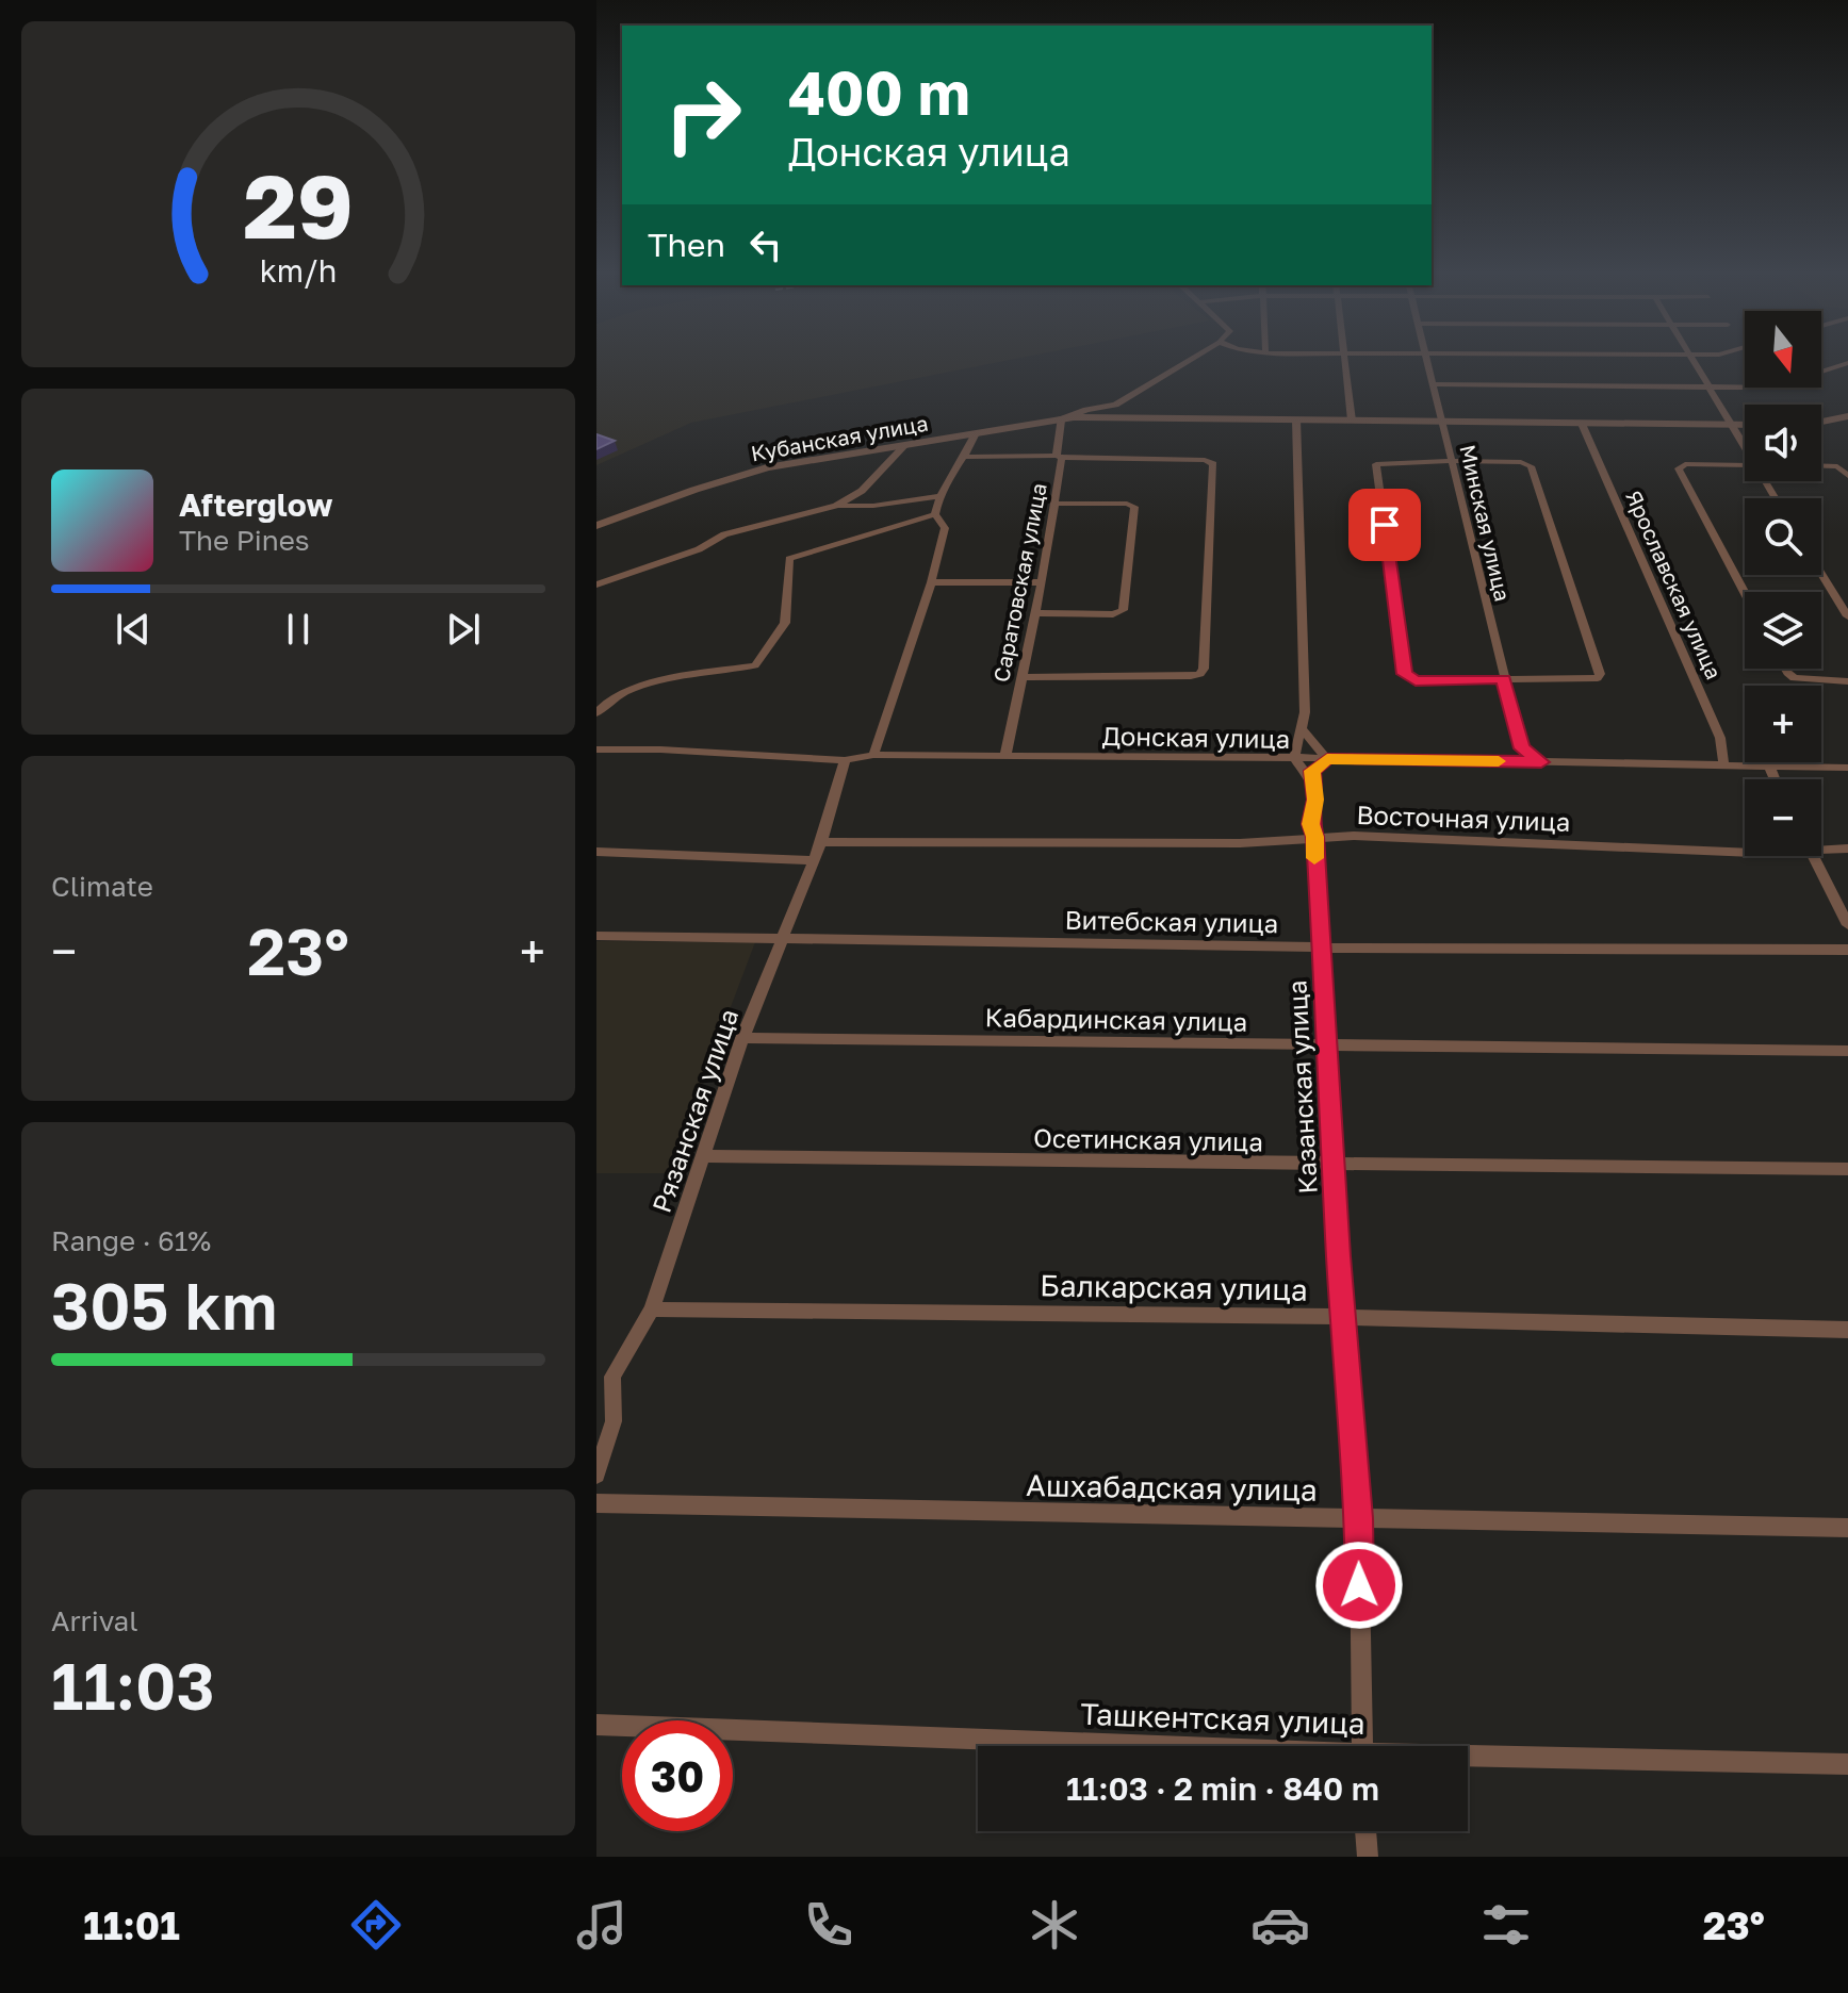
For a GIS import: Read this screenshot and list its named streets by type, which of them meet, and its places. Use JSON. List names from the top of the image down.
{
  "streets": {
    "street": [
      "Кубанская улица",
      "Минская улица",
      "Саратовская улица",
      "Ярославская улица",
      "Донская улица",
      "Восточная улица",
      "Витебская улица",
      "Кабардинская улица",
      "Казанская улица",
      "Рязанская улица",
      "Осетинская улица",
      "Балкарская улица",
      "Ашхабадская улица",
      "Ташкентская улица"
    ]
  },
  "crossings": [
    ["Кубанская улица", "Минская улица"],
    ["Кубанская улица", "Саратовская улица"],
    ["Кубанская улица", "Ярославская улица"],
    ["Минская улица", "Донская улица"],
    ["Саратовская улица", "Донская улица"],
    ["Ярославская улица", "Донская улица"],
    ["Донская улица", "Рязанская улица"],
    ["Восточная улица", "Казанская улица"],
    ["Восточная улица", "Рязанская улица"],
    ["Витебская улица", "Казанская улица"],
    ["Витебская улица", "Рязанская улица"],
    ["Кабардинская улица", "Казанская улица"],
    ["Кабардинская улица", "Рязанская улица"],
    ["Казанская улица", "Осетинская улица"],
    ["Казанская улица", "Балкарская улица"],
    ["Казанская улица", "Ашхабадская улица"],
    ["Рязанская улица", "Осетинская улица"],
    ["Рязанская улица", "Балкарская улица"]
  ],
  "north": "bottom",
  "page": {
    "turn": ["400 m", "Донская улица"],
    "then": "Then",
    "map_buttons": ["+", "−"],
    "song": ["Afterglow", "The Pines"],
    "tile": [
      "Climate",
      ["Range · 61%", "305 km"],
      ["Arrival", "11:03"]
    ],
    "heat": ["−", "23°", "+"],
    "limit": "30",
    "trip": "11:03 · 2 min · 840 m",
    "tabs": ["11:01", "23°"],
    "gauge": ["29", "km/h"]
  }
}
